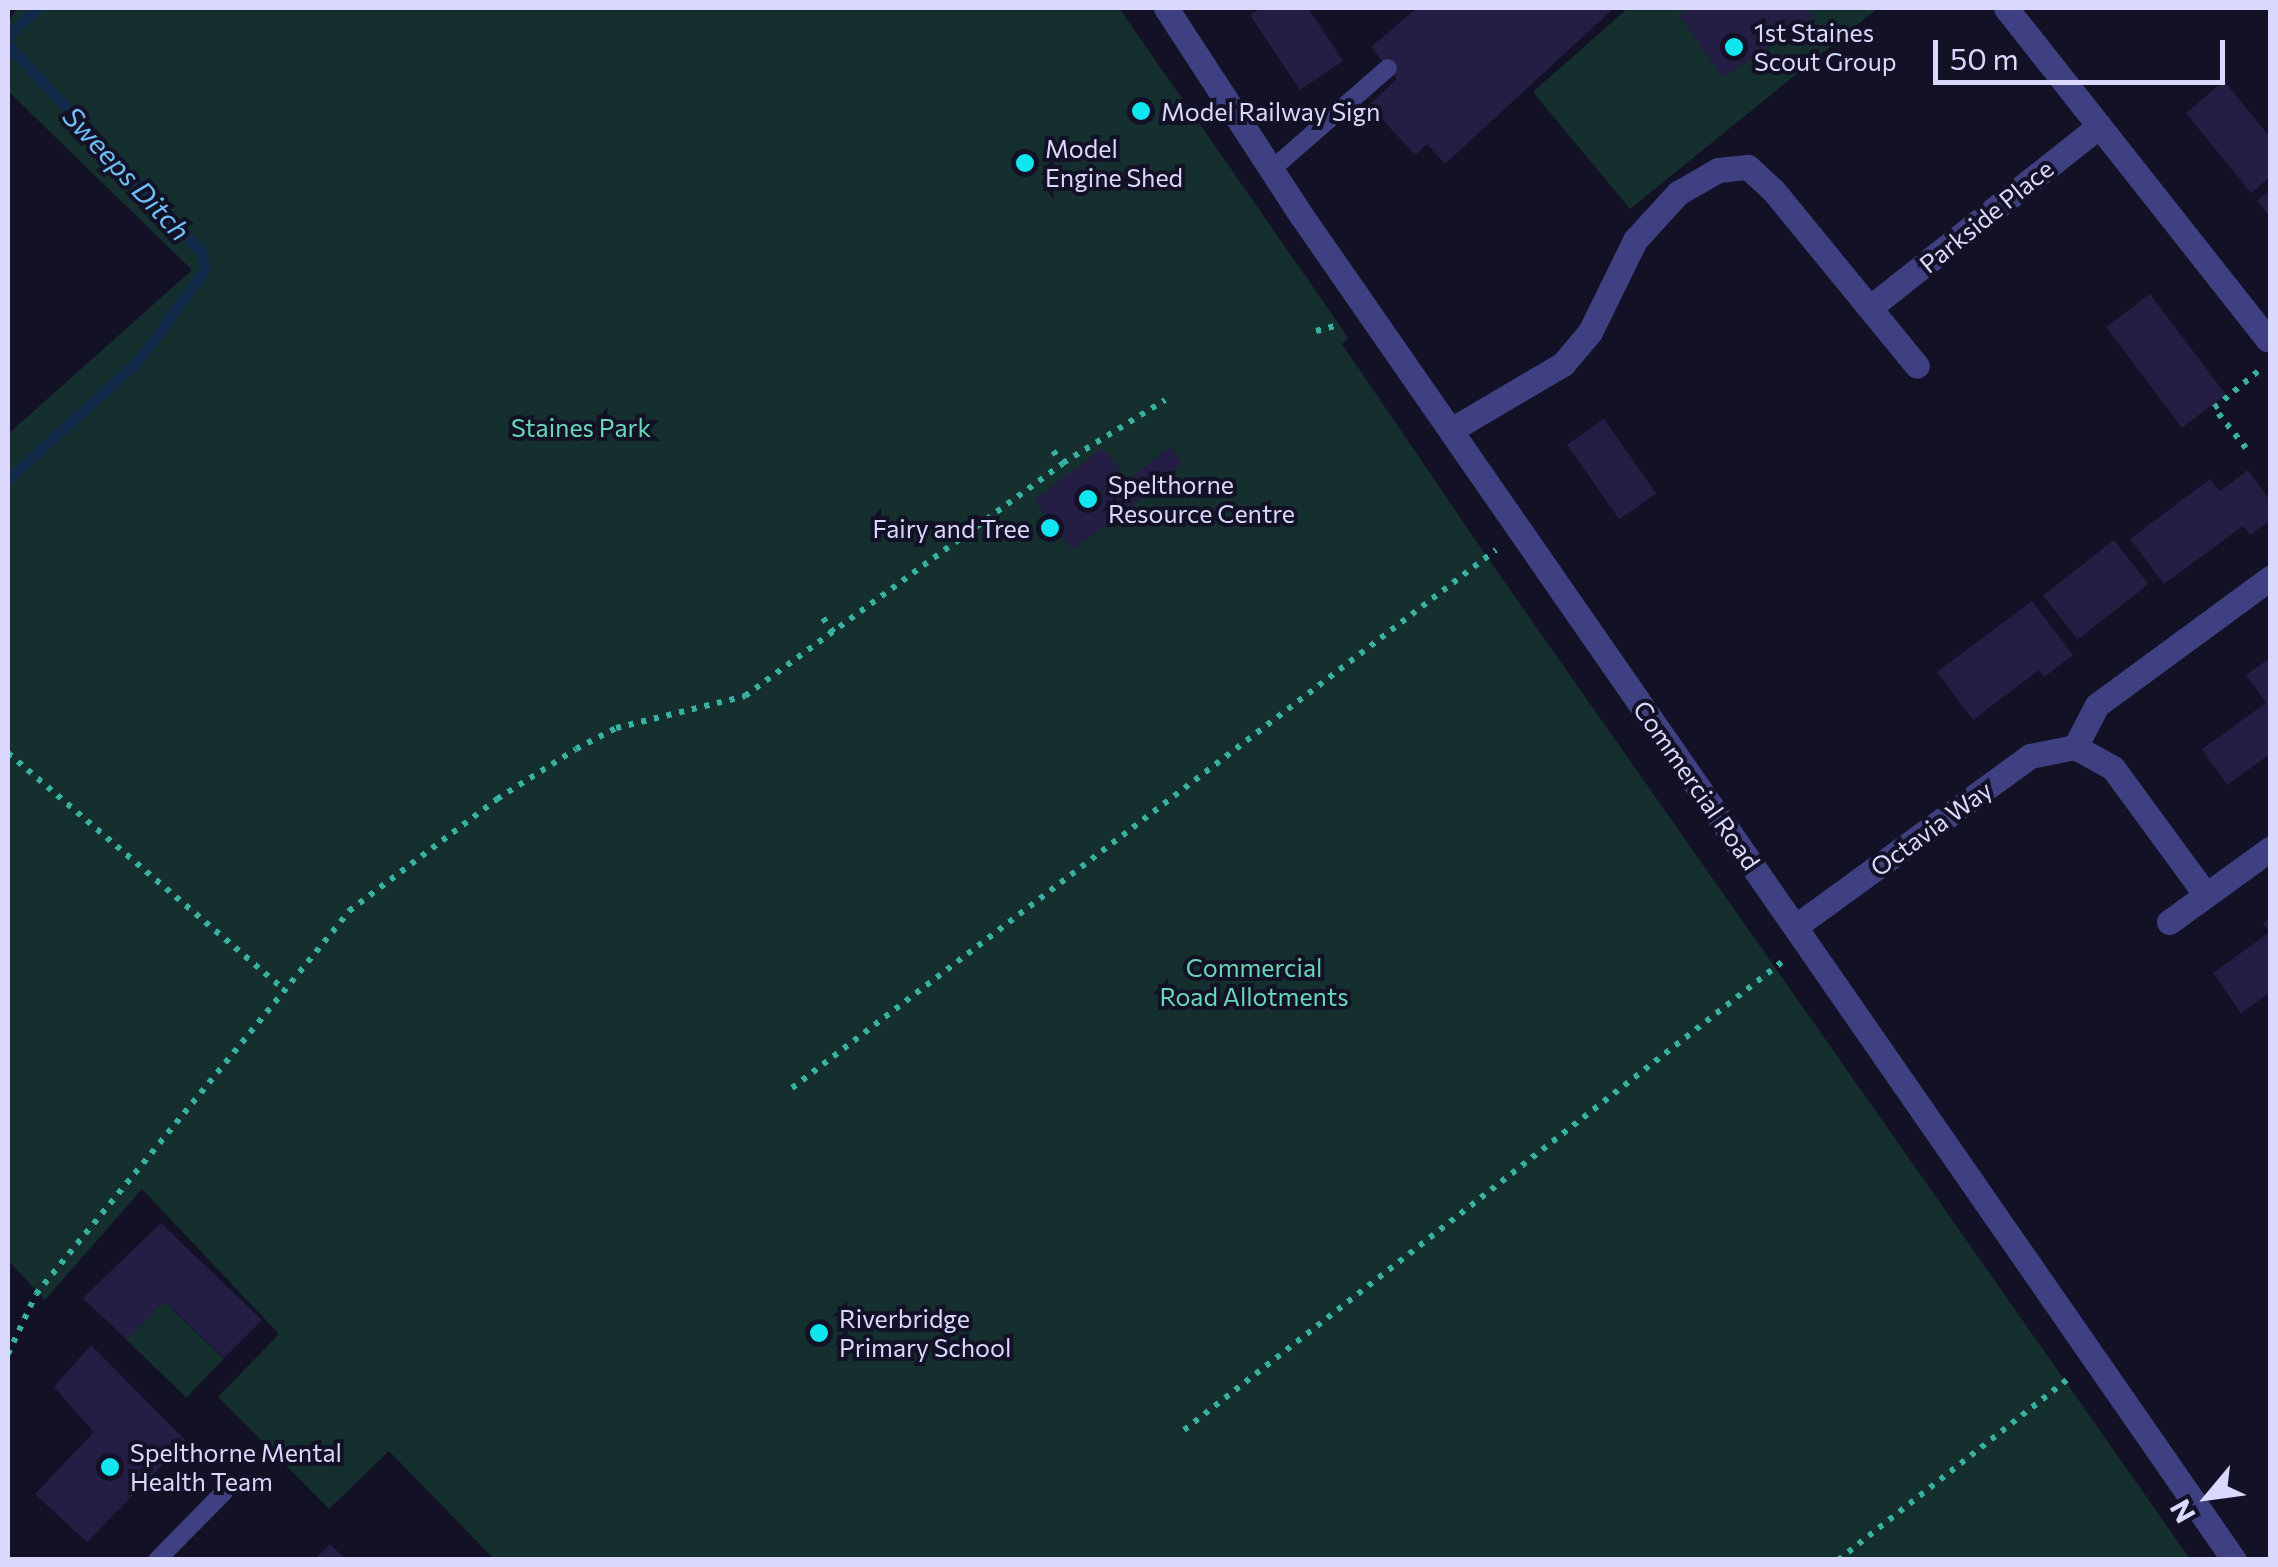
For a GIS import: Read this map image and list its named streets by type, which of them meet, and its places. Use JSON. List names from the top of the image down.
{
  "streets": {
    "street": ["Parkside Place", "Commercial Road", "Octavia Way"]
  },
  "crossings": [
    ["Commercial Road", "Octavia Way"]
  ],
  "water": ["Sweeps Ditch"],
  "parks": ["Staines Park", "Commercial Road Allotments"],
  "places": [
    "1st Staines Scout Group",
    "Model Railway Sign",
    "Model Engine Shed",
    "Spelthorne Resource Centre",
    "Fairy and Tree",
    "Riverbridge Primary School",
    "Spelthorne Mental Health Team"
  ],
  "scale_bar": "50 m",
  "north": "bottom left"
}
